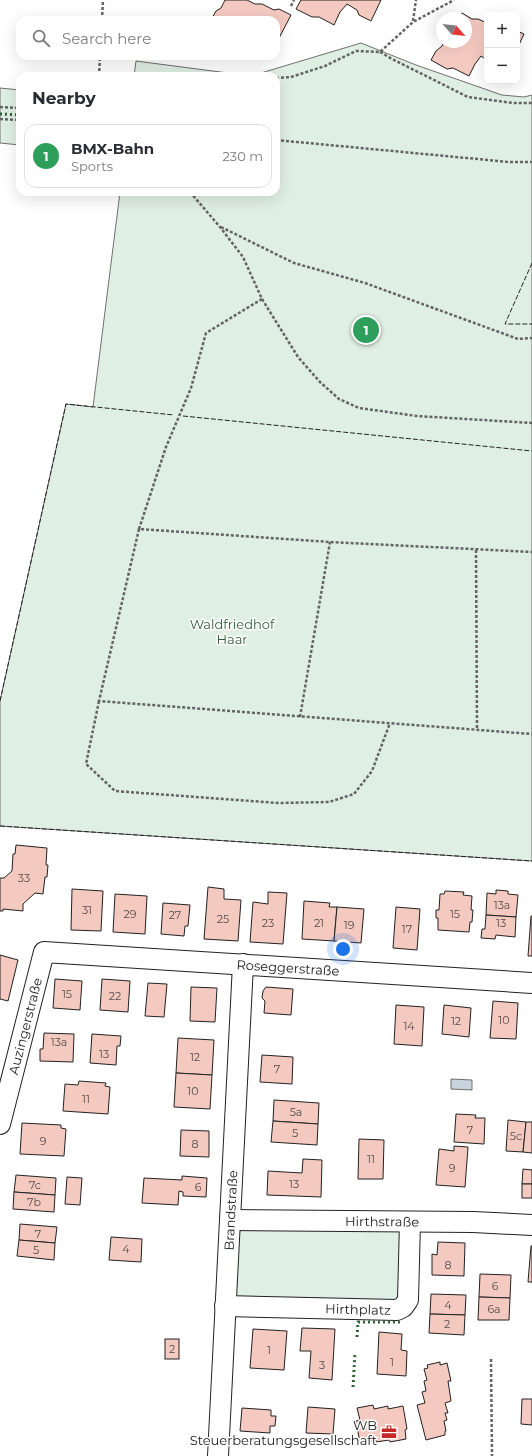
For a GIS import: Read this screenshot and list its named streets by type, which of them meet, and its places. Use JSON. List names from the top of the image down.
{
  "streets": {
    "street": [
      "Roseggerstraße",
      "Auzingerstraße",
      "Brandstraße",
      "Hirthstraße",
      "Hirthplatz"
    ]
  },
  "crossings": [
    ["Roseggerstraße", "Auzingerstraße"],
    ["Roseggerstraße", "Brandstraße"],
    ["Brandstraße", "Hirthstraße"],
    ["Brandstraße", "Hirthplatz"],
    ["Hirthstraße", "Hirthplatz"]
  ],
  "parks": ["Waldfriedhof Haar"],
  "places": {
    "office": ["WB Steuerberatungsgesellschaft"]
  },
  "house_numbers": [
    "33",
    "13a",
    "31",
    "29",
    "15",
    "27",
    "25",
    "23",
    "21",
    "13",
    "19",
    "17",
    "15",
    "22",
    "10",
    "12",
    "14",
    "13a",
    "13",
    "12",
    "7",
    "10",
    "11",
    "5a",
    "7",
    "5",
    "5c",
    "9",
    "8",
    "11",
    "9",
    "13",
    "7c",
    "6",
    "7b",
    "7",
    "4",
    "5",
    "8",
    "6",
    "4",
    "6a",
    "2",
    "2",
    "1",
    "1",
    "3"
  ],
  "north": "bottom right",
  "page": {
    "map_buttons": ["+", "−"],
    "search": "Search here",
    "heading": "Nearby",
    "list": [
      {
        "mark": "1",
        "name": "BMX-Bahn",
        "note": "Sports",
        "value": "230 m"
      }
    ],
    "pins": "1"
  }
}
